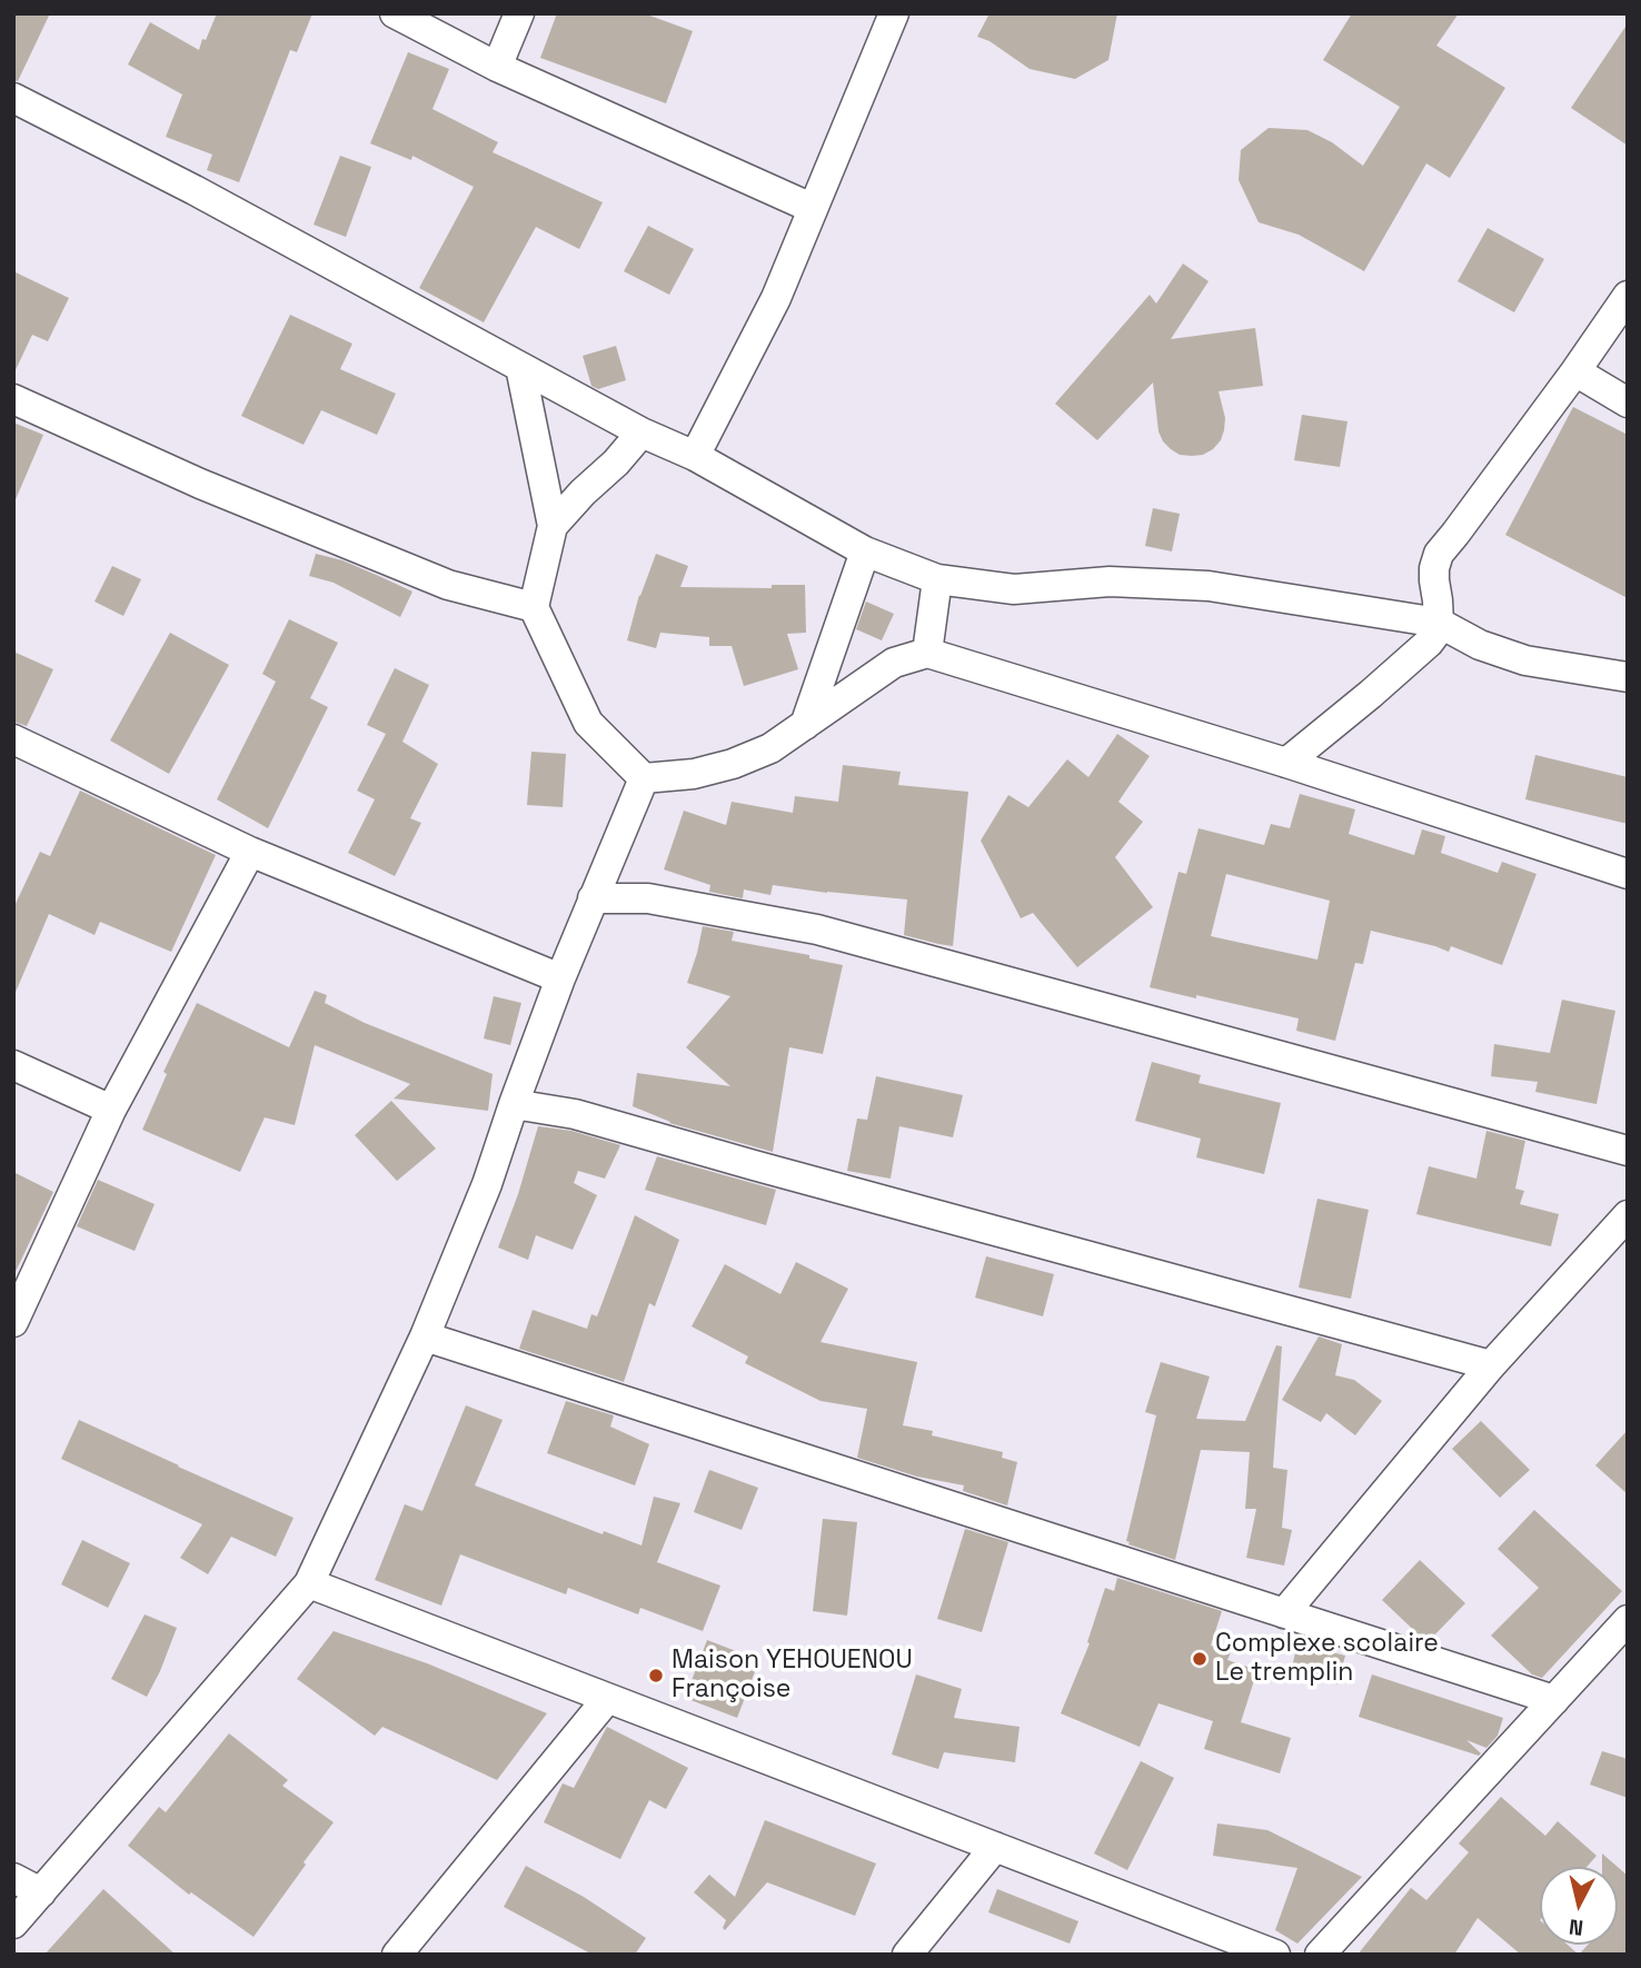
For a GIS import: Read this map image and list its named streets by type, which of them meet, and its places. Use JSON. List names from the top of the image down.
{
  "places": ["Complexe scolaire Le tremplin", "Maison YEHOUENOU Françoise"],
  "north": "bottom"
}
